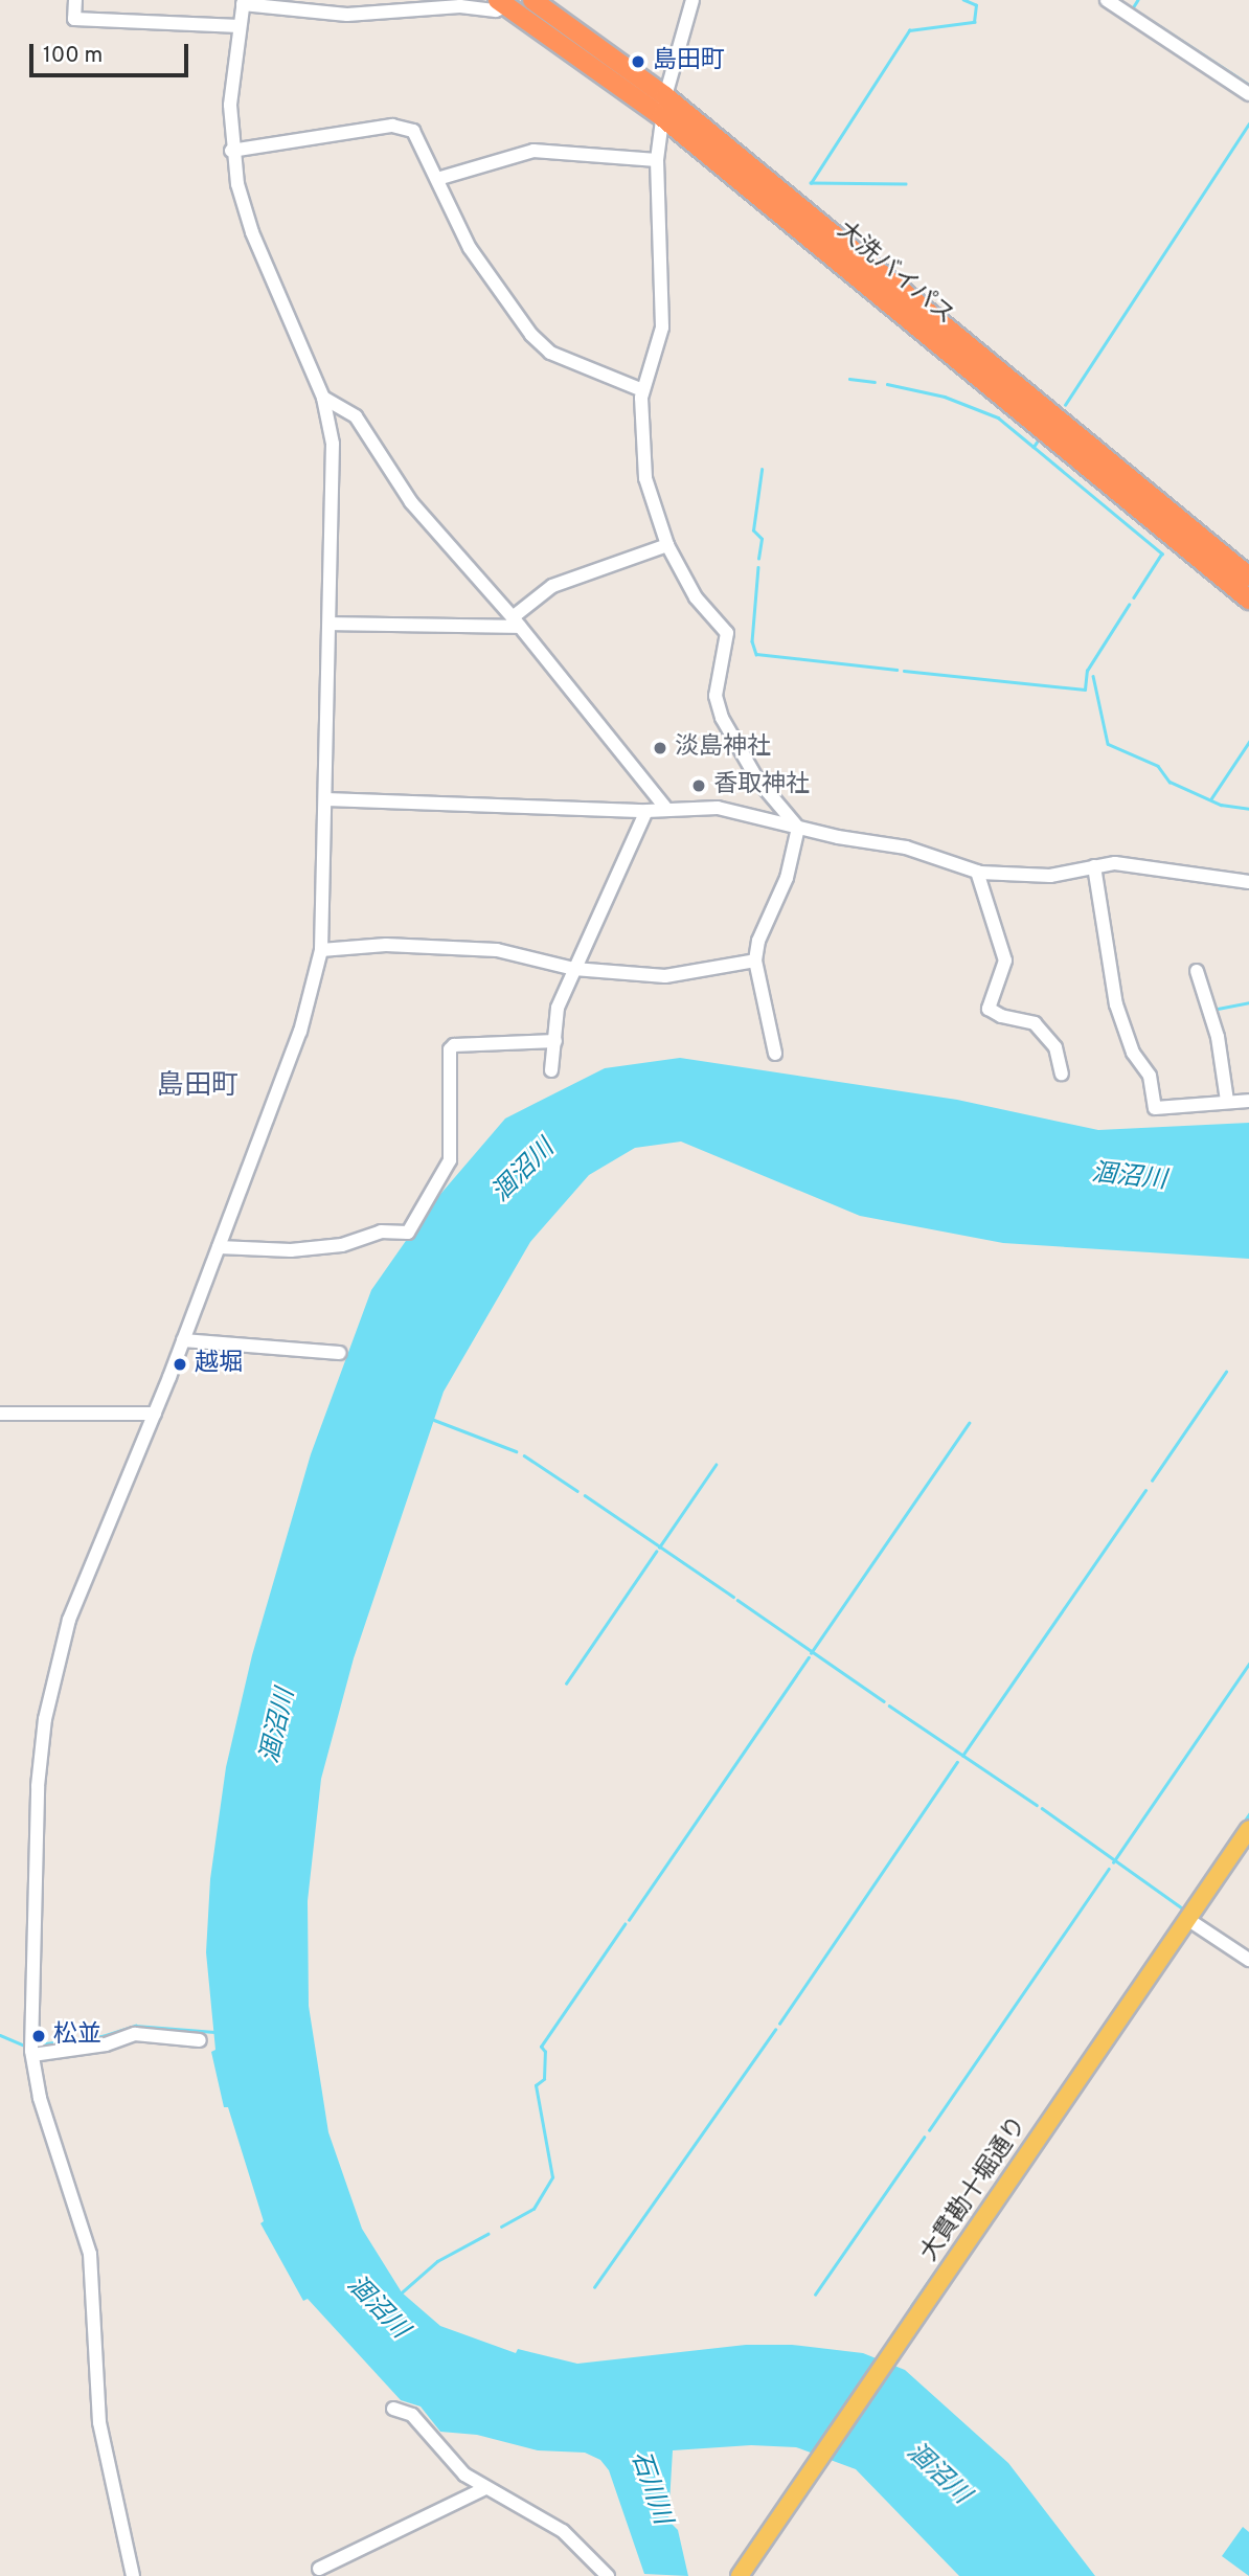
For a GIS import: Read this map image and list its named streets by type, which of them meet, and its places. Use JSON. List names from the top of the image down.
{
  "streets": {
    "highway": ["大洗バイパス"],
    "main road": ["大貫勘十堀通り"]
  },
  "districts": ["島田町"],
  "water": ["涸沼川", "石川川"],
  "places": [
    "島田町",
    "淡島神社",
    "香取神社",
    "越堀",
    "松並"
  ],
  "scale_bar": "100 m"
}
